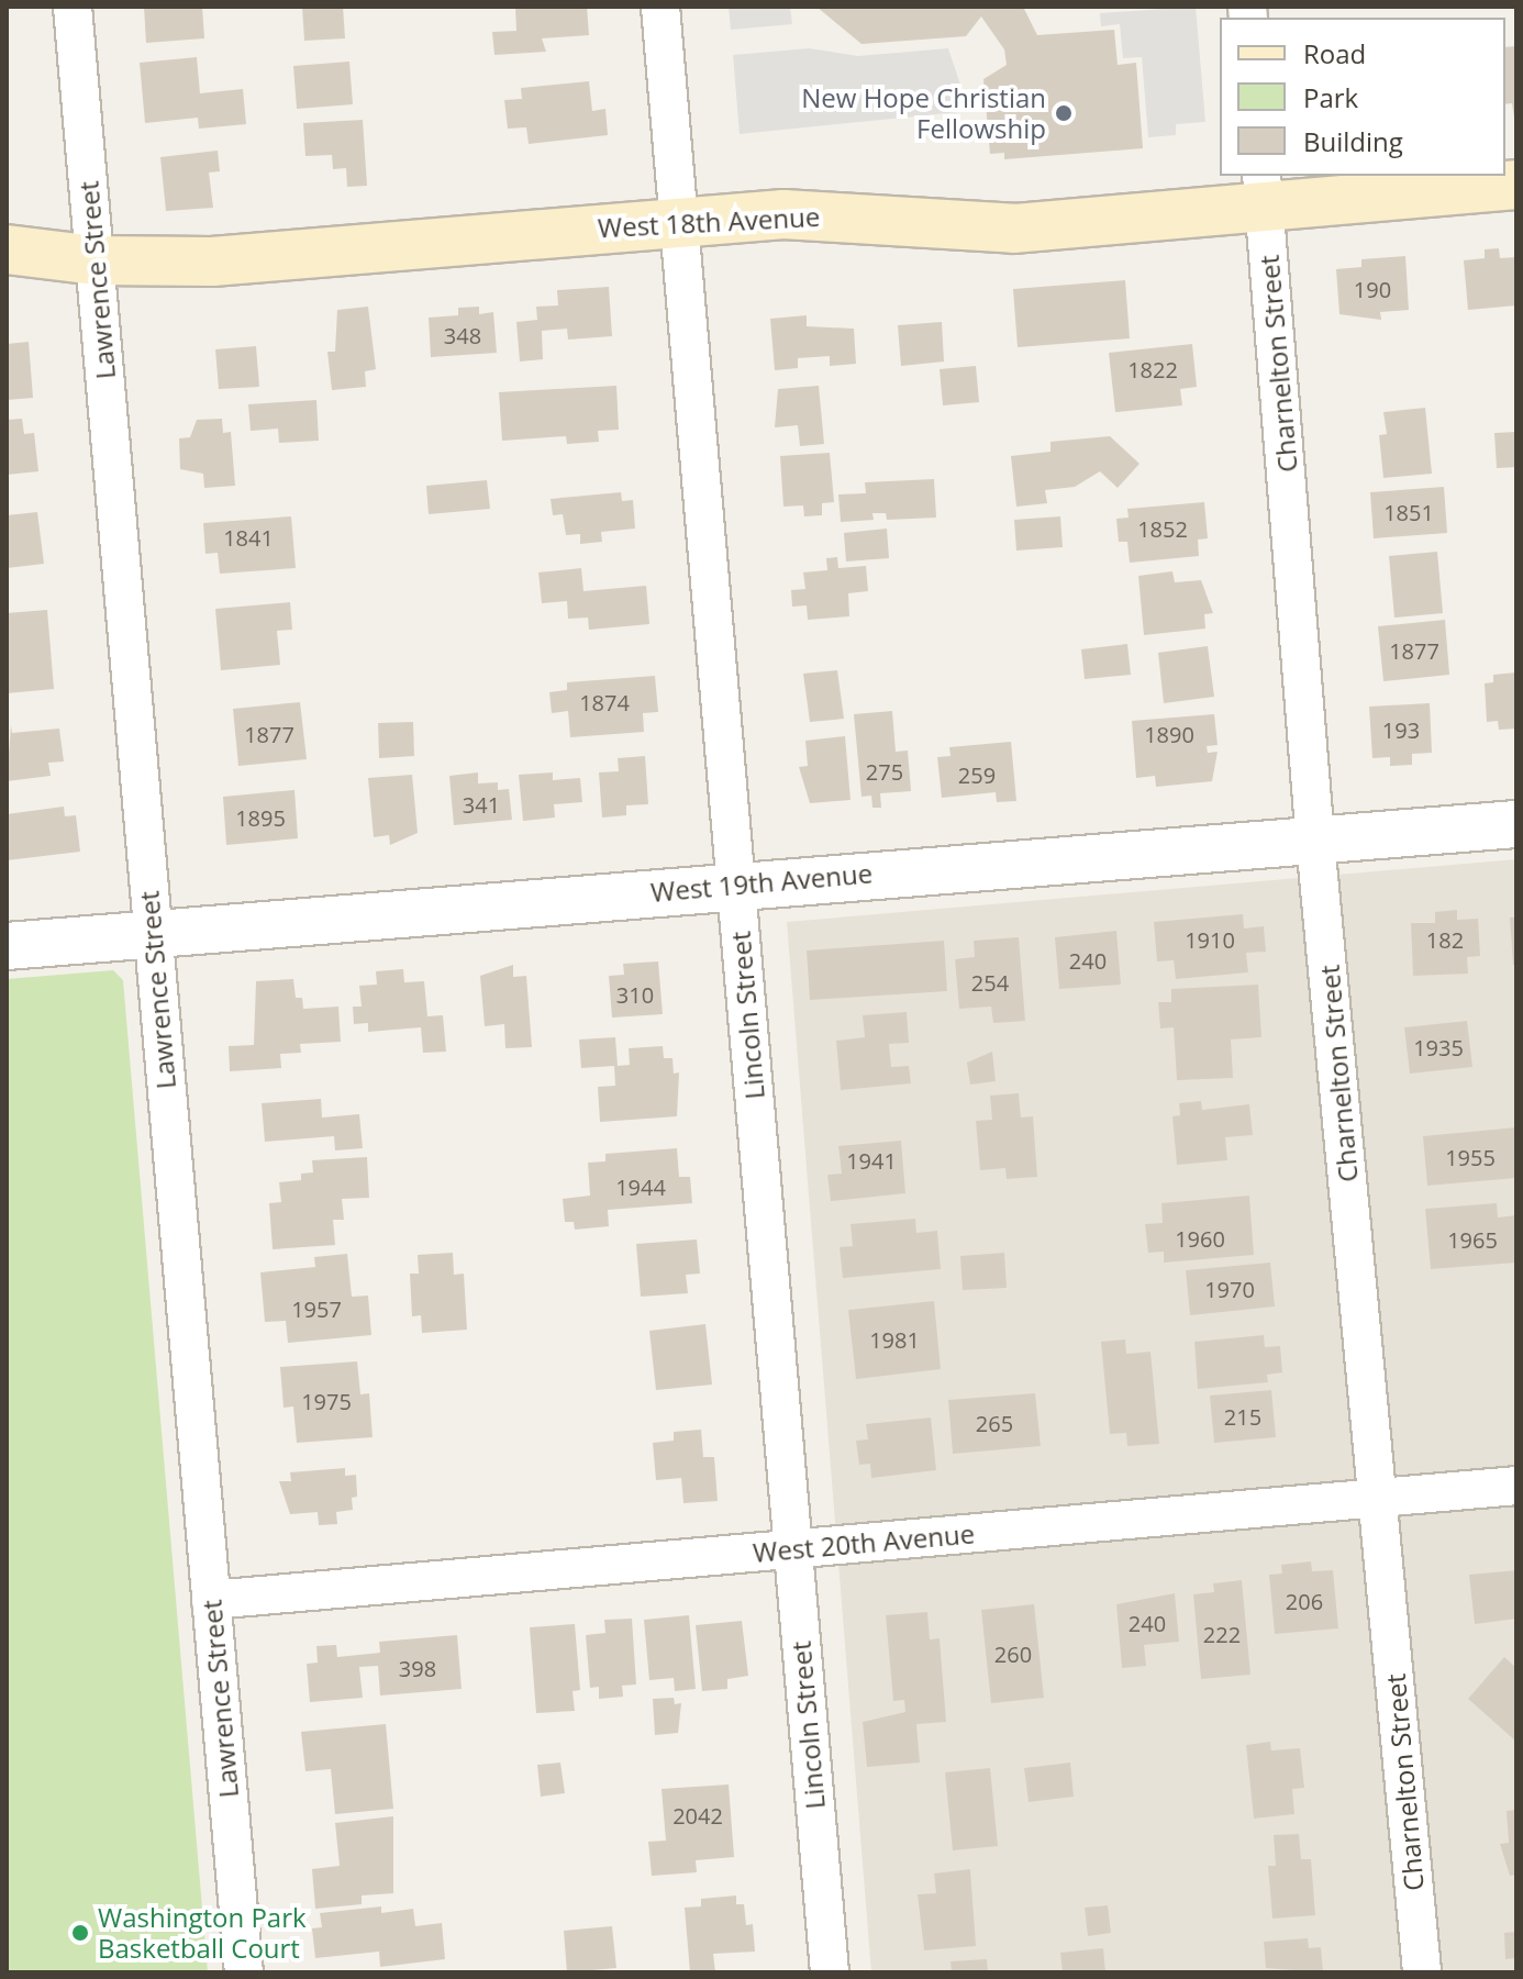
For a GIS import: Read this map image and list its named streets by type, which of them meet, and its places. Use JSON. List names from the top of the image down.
{
  "streets": {
    "main road": ["West 18th Avenue"],
    "street": [
      "Lawrence Street",
      "Charnelton Street",
      "West 19th Avenue",
      "Lincoln Street",
      "West 20th Avenue"
    ]
  },
  "crossings": [
    ["West 18th Avenue", "Lawrence Street"],
    ["West 18th Avenue", "Charnelton Street"],
    ["West 18th Avenue", "Lincoln Street"],
    ["Lawrence Street", "West 19th Avenue"],
    ["Lawrence Street", "West 20th Avenue"],
    ["Charnelton Street", "West 19th Avenue"],
    ["Charnelton Street", "West 20th Avenue"],
    ["West 19th Avenue", "Lincoln Street"],
    ["Lincoln Street", "West 20th Avenue"]
  ],
  "places": ["New Hope Christian Fellowship", "Washington Park Basketball Court"],
  "house_numbers": [
    "190",
    "348",
    "1822",
    "1851",
    "1852",
    "1841",
    "1877",
    "1874",
    "193",
    "1877",
    "1890",
    "275",
    "259",
    "341",
    "1895",
    "1910",
    "182",
    "240",
    "254",
    "310",
    "1935",
    "1955",
    "1941",
    "1944",
    "1960",
    "1965",
    "1970",
    "1957",
    "1981",
    "1975",
    "215",
    "265",
    "206",
    "240",
    "222",
    "260",
    "398",
    "2042"
  ],
  "legend": ["Road", "Park", "Building"]
}
